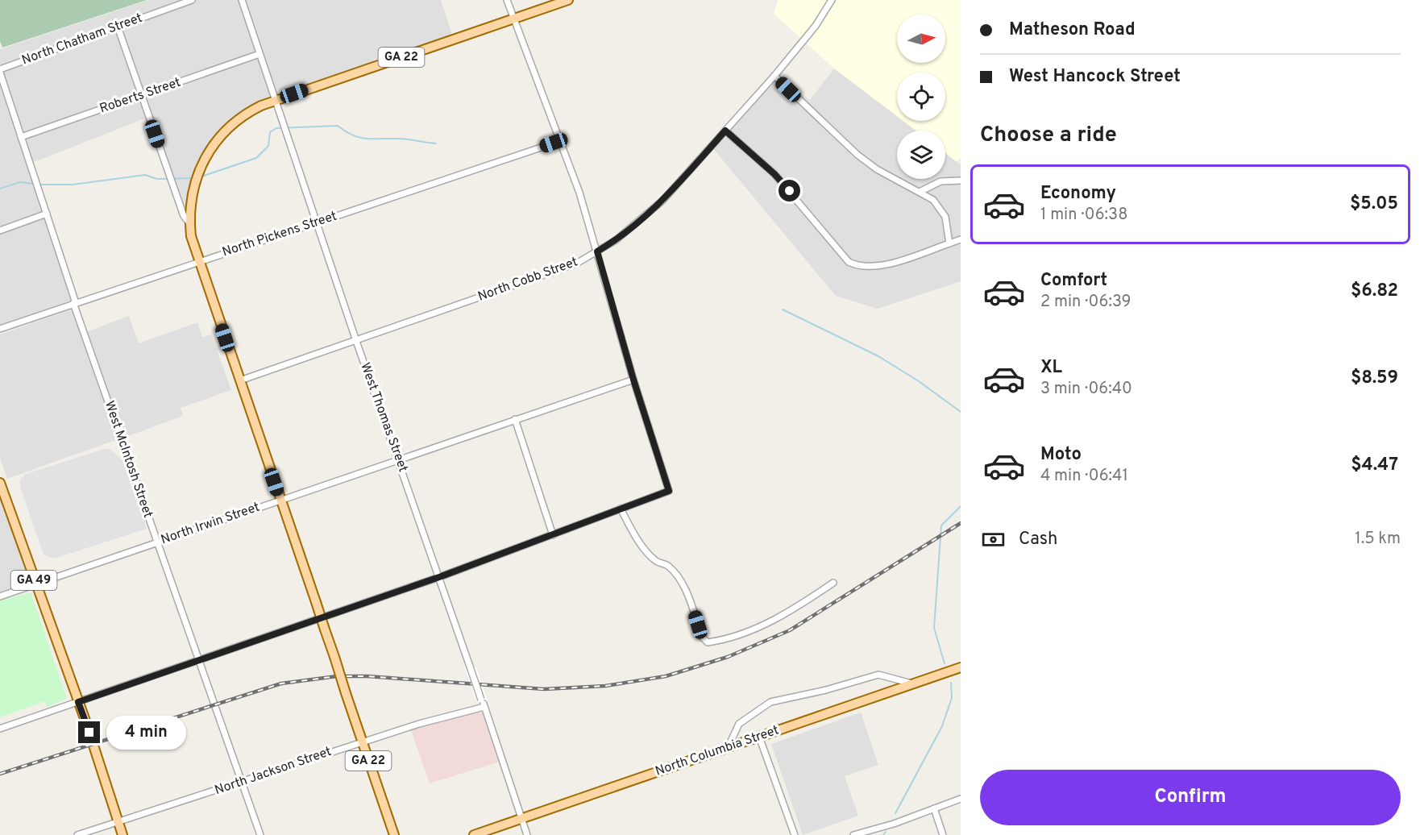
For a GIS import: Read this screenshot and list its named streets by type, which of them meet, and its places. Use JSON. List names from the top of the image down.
{
  "streets": {
    "main road": ["GA 22", "GA 49", "North Columbia Street"],
    "street": [
      "North Chatham Street",
      "Roberts Street",
      "North Pickens Street",
      "North Cobb Street",
      "West Thomas Street",
      "West McIntosh Street",
      "North Irwin Street",
      "North Jackson Street"
    ]
  },
  "crossings": [
    ["North Chatham Street", "West McIntosh Street"],
    ["GA 22", "North Pickens Street"],
    ["GA 22", "North Cobb Street"],
    ["GA 22", "West Thomas Street"],
    ["GA 22", "North Irwin Street"],
    ["GA 22", "North Jackson Street"],
    ["Roberts Street", "West Thomas Street"],
    ["Roberts Street", "West McIntosh Street"],
    ["North Pickens Street", "West Thomas Street"],
    ["North Pickens Street", "West McIntosh Street"],
    ["North Cobb Street", "West Thomas Street"],
    ["West Thomas Street", "North Irwin Street"],
    ["West Thomas Street", "North Columbia Street"],
    ["West Thomas Street", "North Jackson Street"],
    ["West McIntosh Street", "North Irwin Street"],
    ["West McIntosh Street", "North Jackson Street"],
    ["North Irwin Street", "GA 49"],
    ["GA 49", "North Jackson Street"]
  ],
  "north": "right",
  "page": {
    "banner": ["Matheson Road", "West Hancock Street"],
    "heading": "Choose a ride",
    "list": [
      {
        "name": "Economy",
        "note": "1 min · 06:38",
        "value": "$5.05"
      },
      {
        "name": "Comfort",
        "note": "2 min · 06:39",
        "value": "$6.82"
      },
      {
        "name": "XL",
        "note": "3 min · 06:40",
        "value": "$8.59"
      },
      {
        "name": "Moto",
        "note": "4 min · 06:41",
        "value": "$4.47"
      }
    ],
    "pay": ["Cash", "1.5 km"],
    "bubble": "4 min",
    "buttons": "Confirm"
  }
}
